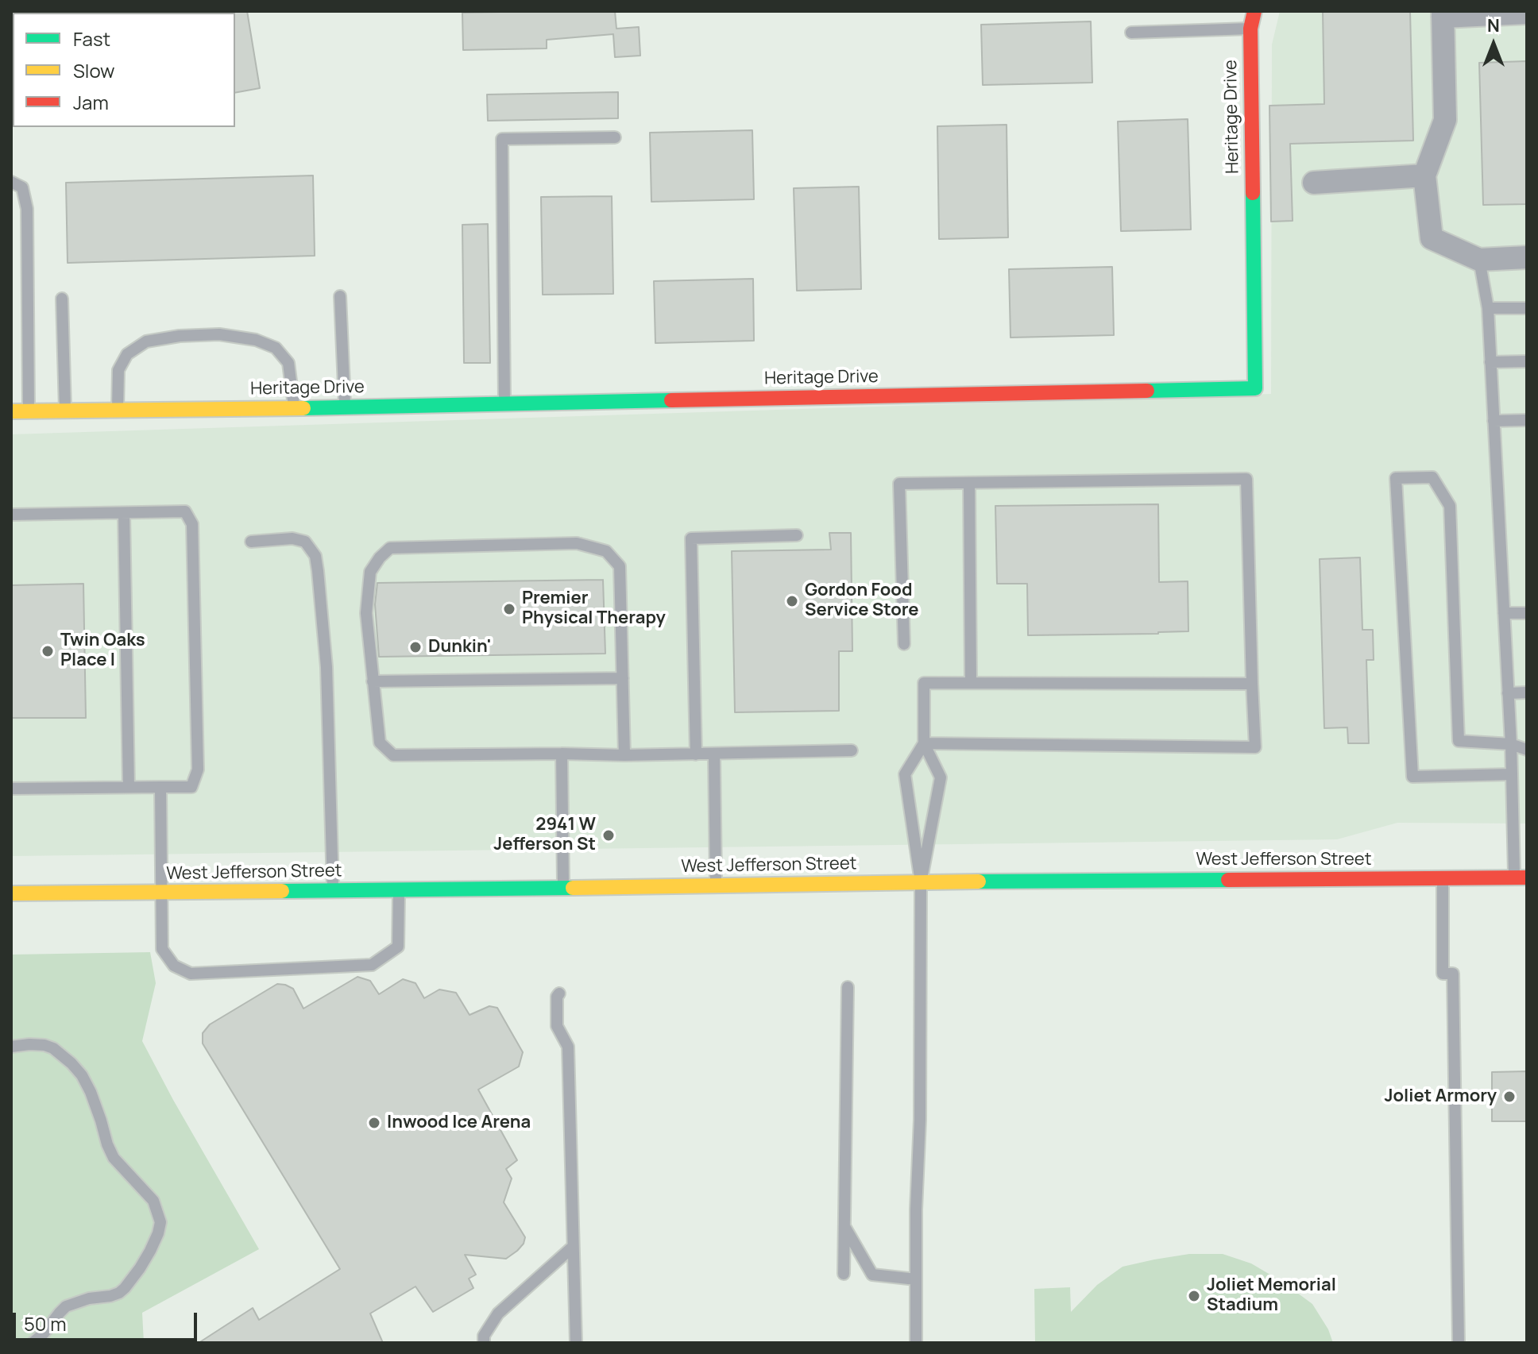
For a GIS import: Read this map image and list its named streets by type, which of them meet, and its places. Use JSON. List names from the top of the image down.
{
  "streets": {
    "street": ["Heritage Drive", "West Jefferson Street"]
  },
  "places": [
    "Gordon Food Service Store",
    "Premier Physical Therapy",
    "Dunkin'",
    "Twin Oaks Place I",
    "2941 W Jefferson St",
    "Joliet Armory",
    "Inwood Ice Arena",
    "Joliet Memorial Stadium"
  ],
  "legend": ["Fast", "Slow", "Jam"],
  "scale_bar": "50 m",
  "north": "top"
}
